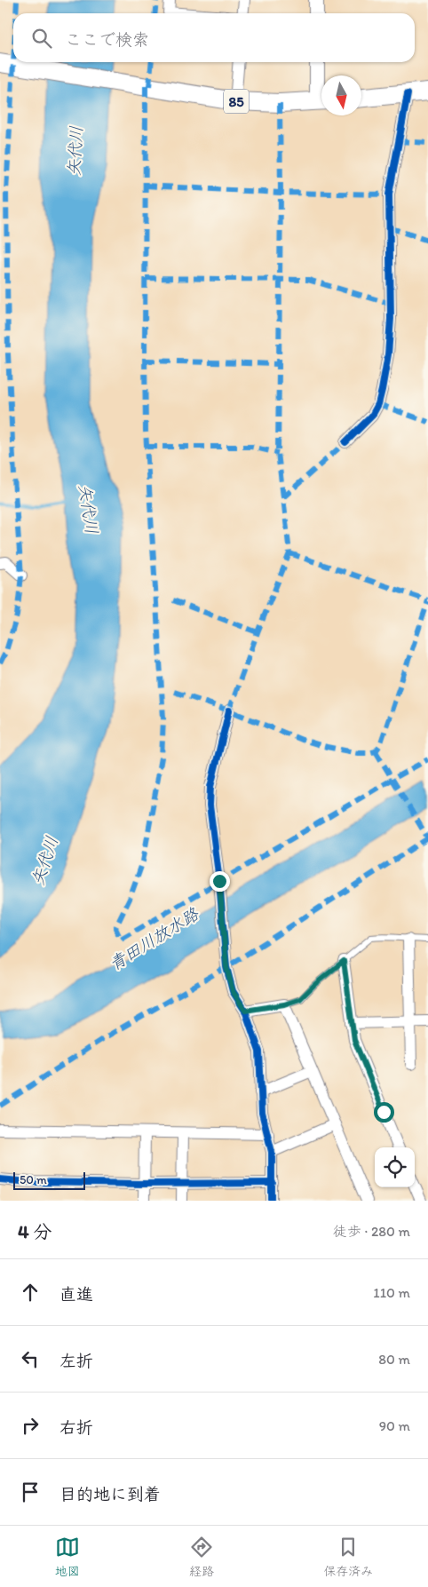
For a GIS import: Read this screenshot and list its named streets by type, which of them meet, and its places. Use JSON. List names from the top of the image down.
{
  "streets": {
    "main road": ["85"]
  },
  "water": ["矢代川", "青田川放水路"],
  "scale_bar": "50 m",
  "north": "bottom",
  "page": {
    "search": "ここで検索",
    "scale": "50 m",
    "heading": ["4 分", "徒歩 · 280 m"],
    "list": [
      ["直進", "110 m"],
      ["左折", "80 m"],
      ["右折", "90 m"],
      "目的地に到着"
    ],
    "nav": ["地図", "経路", "保存済み"]
  }
}
